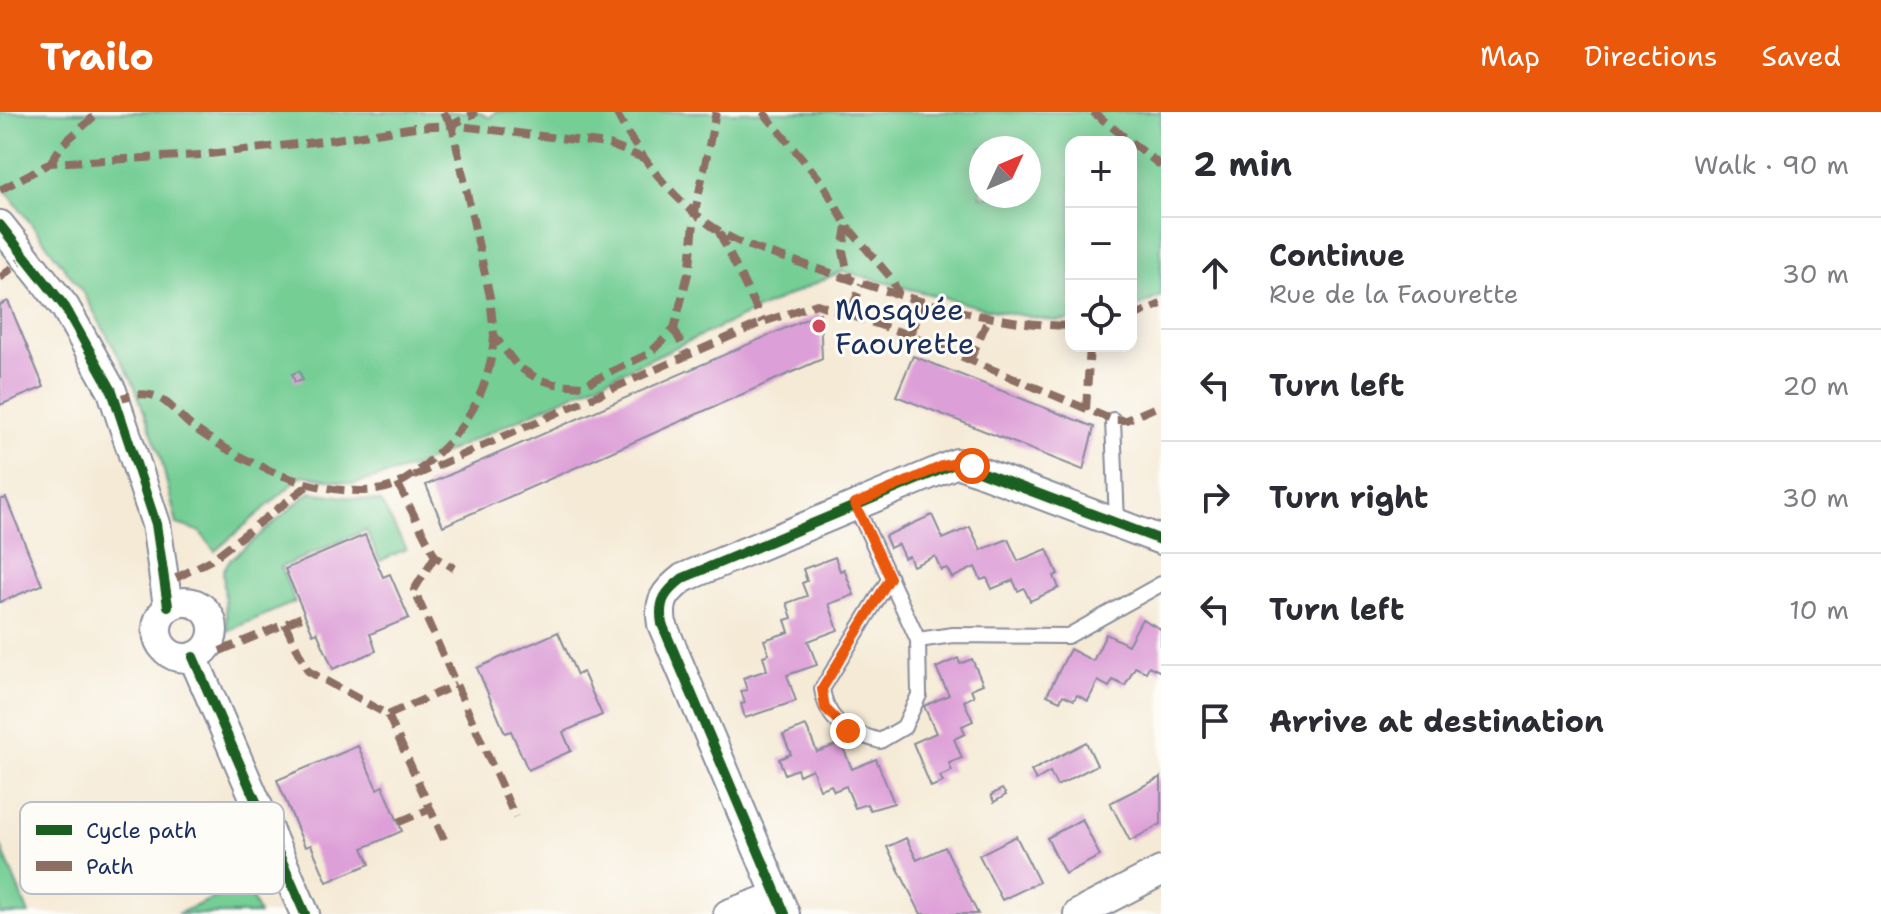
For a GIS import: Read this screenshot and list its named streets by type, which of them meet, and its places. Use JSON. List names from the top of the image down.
{
  "places": ["Mosquée Faourette"],
  "legend": ["Cycle path", "Path"],
  "north": "top right",
  "page": {
    "header": "Trailo",
    "nav": ["Map", "Directions", "Saved"],
    "heading": ["2 min", "Walk · 90 m"],
    "map_buttons": ["+", "−"],
    "list": [
      ["Continue", "Rue de la Faourette", "30 m"],
      ["Turn left", "20 m"],
      ["Turn right", "30 m"],
      ["Turn left", "10 m"],
      "Arrive at destination"
    ]
  }
}
